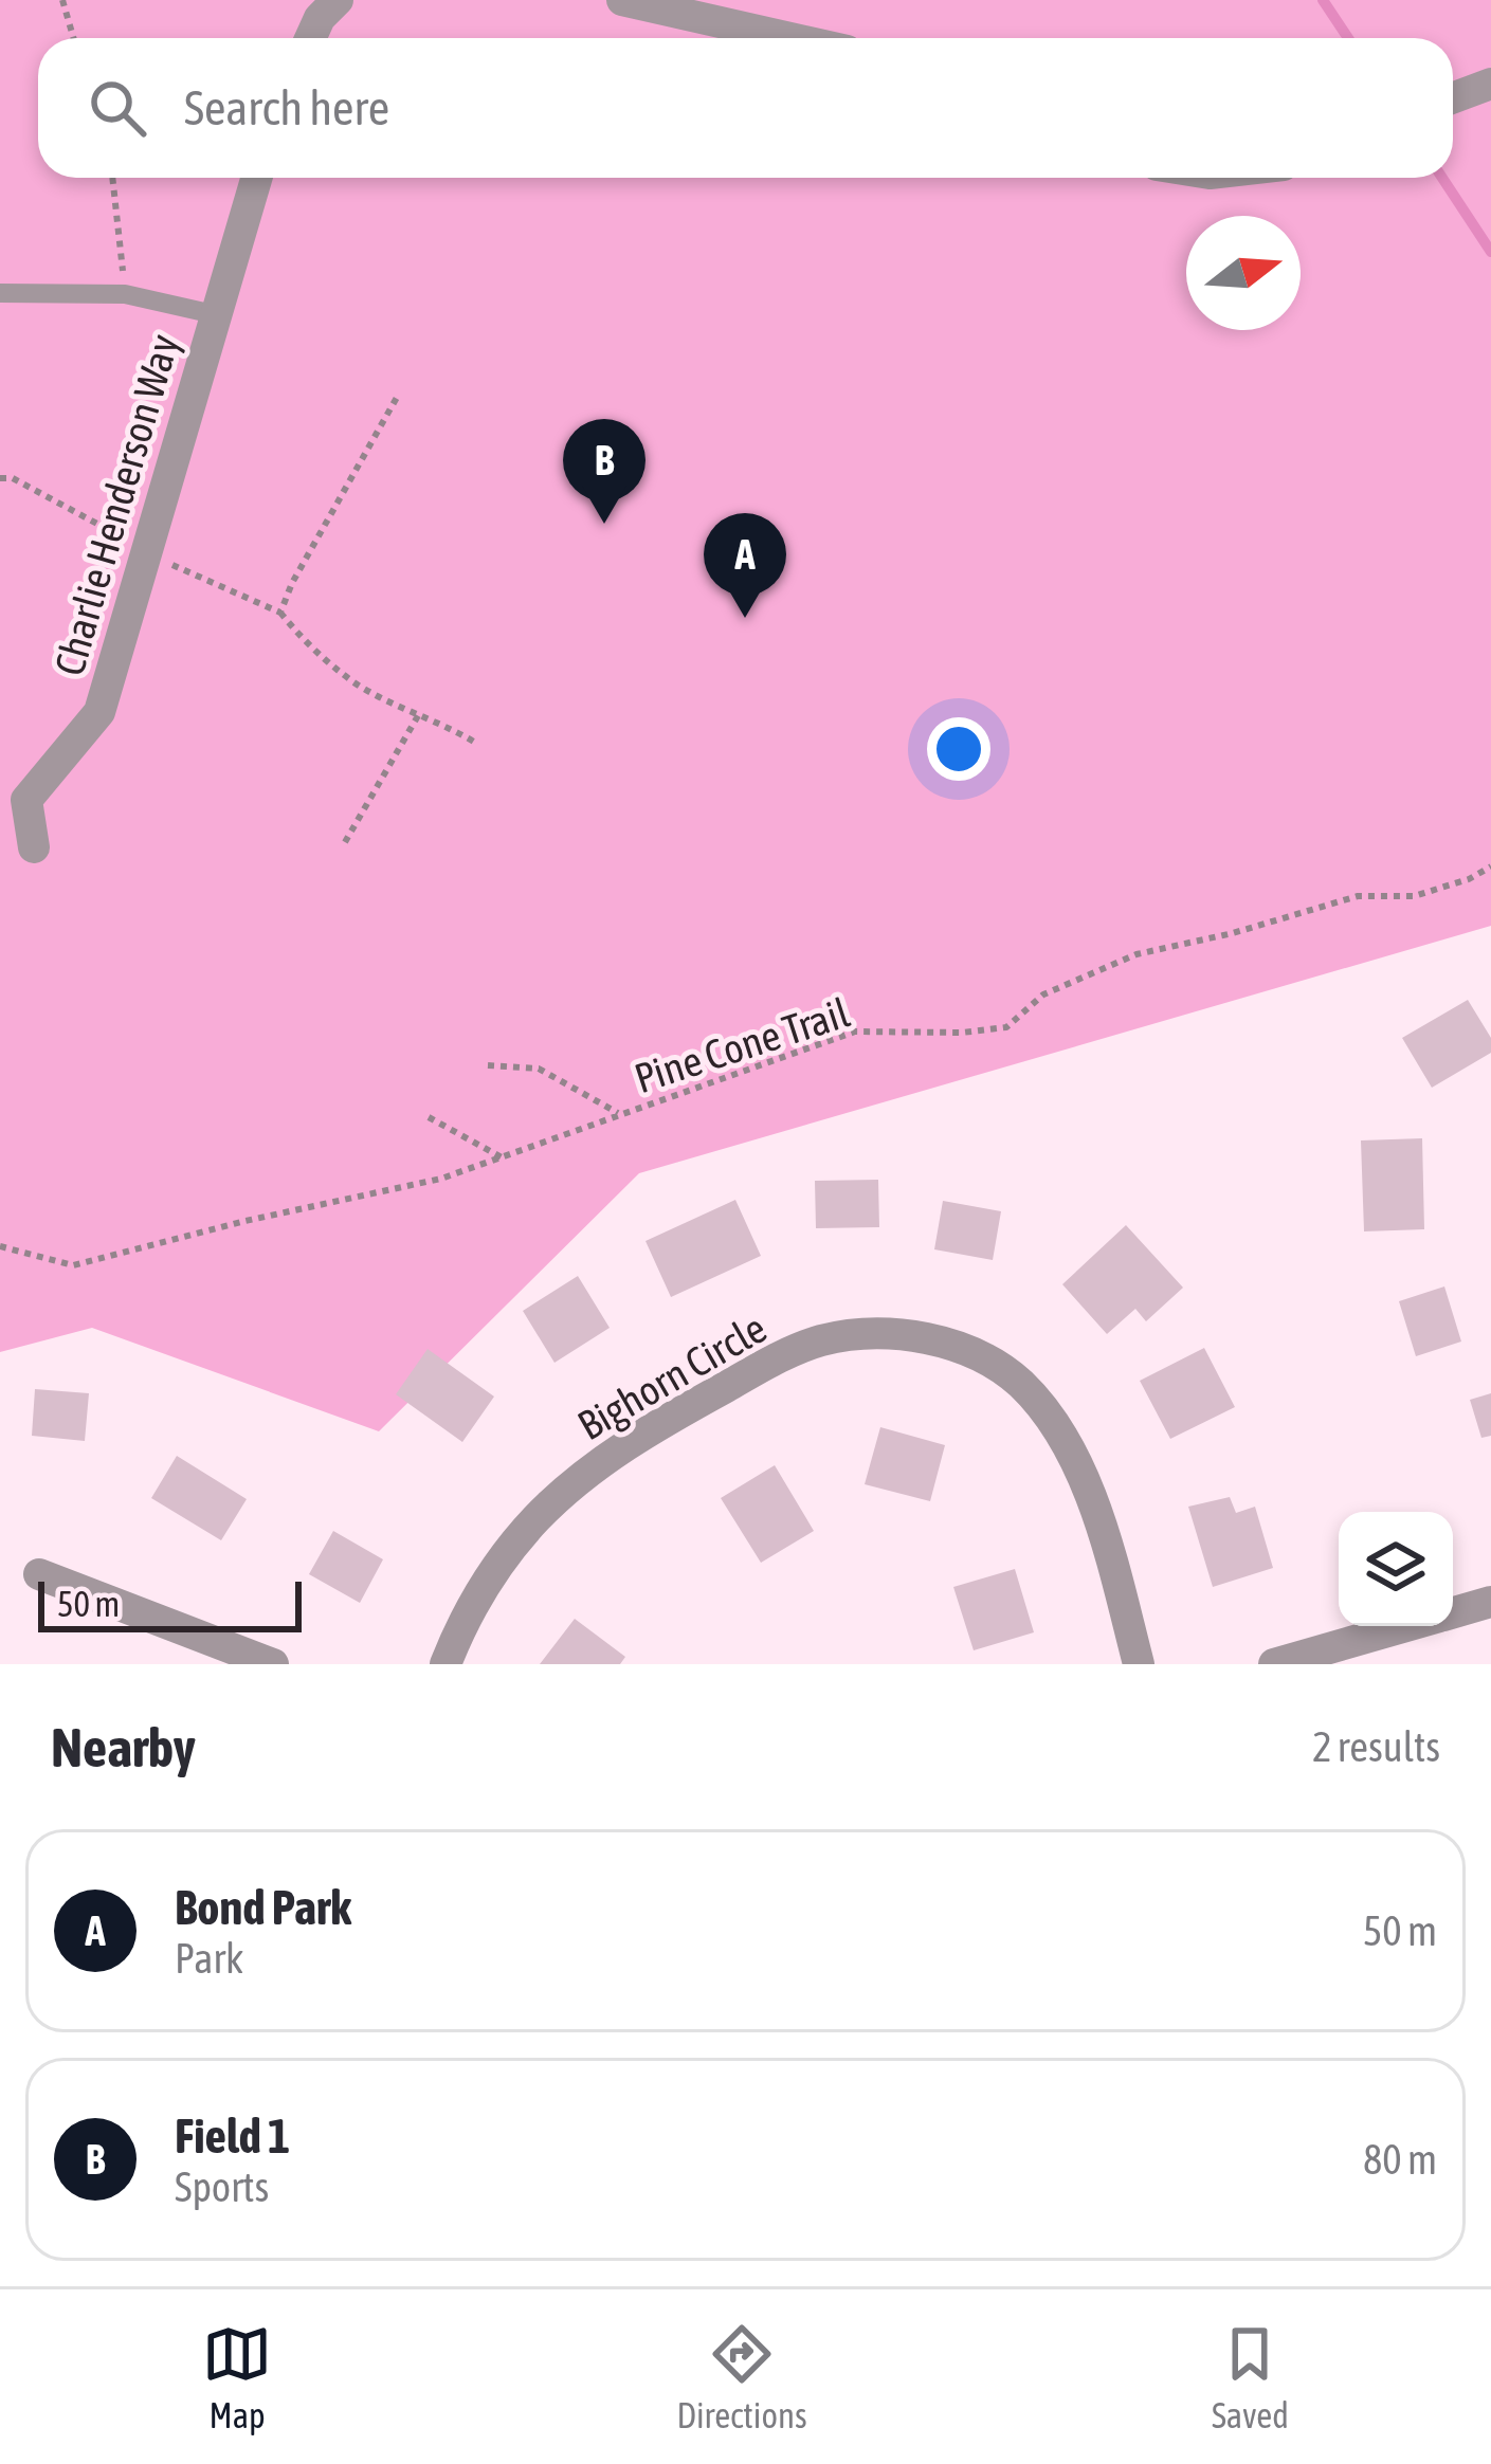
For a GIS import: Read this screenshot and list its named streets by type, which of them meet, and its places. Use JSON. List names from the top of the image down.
{
  "streets": {
    "street": ["Charlie Henderson Way", "Bighorn Circle"],
    "path": ["Pine Cone Trail"]
  },
  "scale_bar": "50 m",
  "north": "right",
  "page": {
    "search": "Search here",
    "pins": ["B", "A"],
    "scale": "50 m",
    "heading": ["Nearby", "2 results"],
    "list": [
      {
        "mark": "A",
        "name": "Bond Park",
        "note": "Park",
        "value": "50 m"
      },
      {
        "mark": "B",
        "name": "Field 1",
        "note": "Sports",
        "value": "80 m"
      }
    ],
    "nav": ["Map", "Directions", "Saved"]
  }
}
